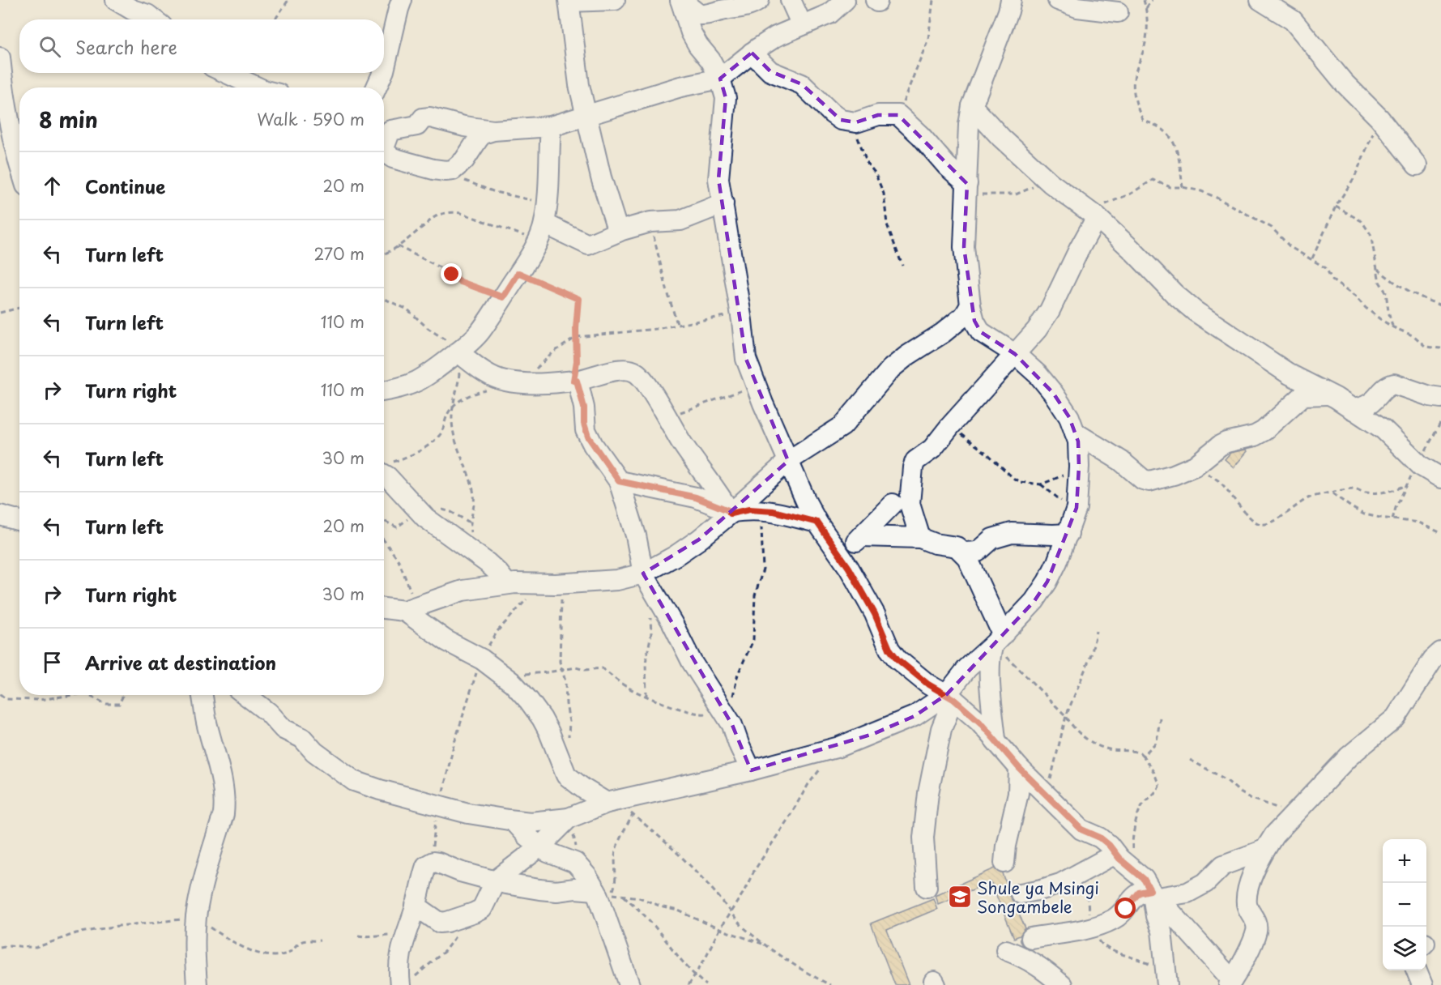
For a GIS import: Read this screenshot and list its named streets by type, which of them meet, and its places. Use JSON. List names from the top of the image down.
{
  "places": {
    "school or university": ["Shule ya Msingi Songambele"]
  },
  "page": {
    "search": "Search here",
    "heading": ["8 min", "Walk · 590 m"],
    "list": [
      ["Continue", "20 m"],
      ["Turn left", "270 m"],
      ["Turn left", "110 m"],
      ["Turn right", "110 m"],
      ["Turn left", "30 m"],
      ["Turn left", "20 m"],
      ["Turn right", "30 m"],
      "Arrive at destination"
    ],
    "map_buttons": ["+", "−"]
  }
}
